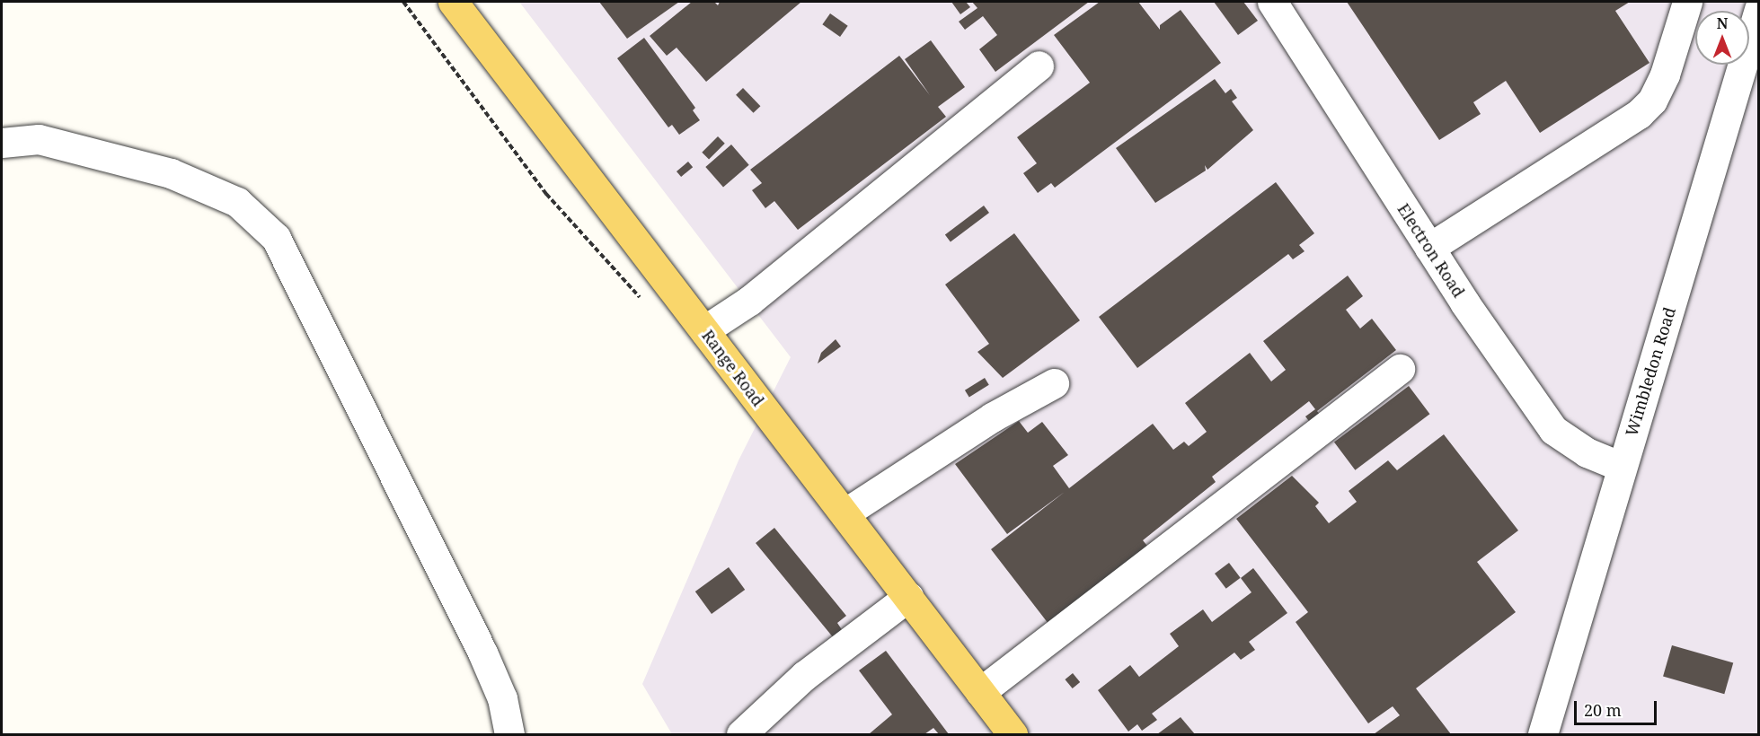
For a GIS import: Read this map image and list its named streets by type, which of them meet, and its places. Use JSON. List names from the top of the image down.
{
  "streets": {
    "main road": ["Range Road"],
    "street": ["Electron Road", "Wimbledon Road"]
  },
  "crossings": [
    ["Electron Road", "Wimbledon Road"]
  ],
  "scale_bar": "20 m",
  "north": "top"
}
